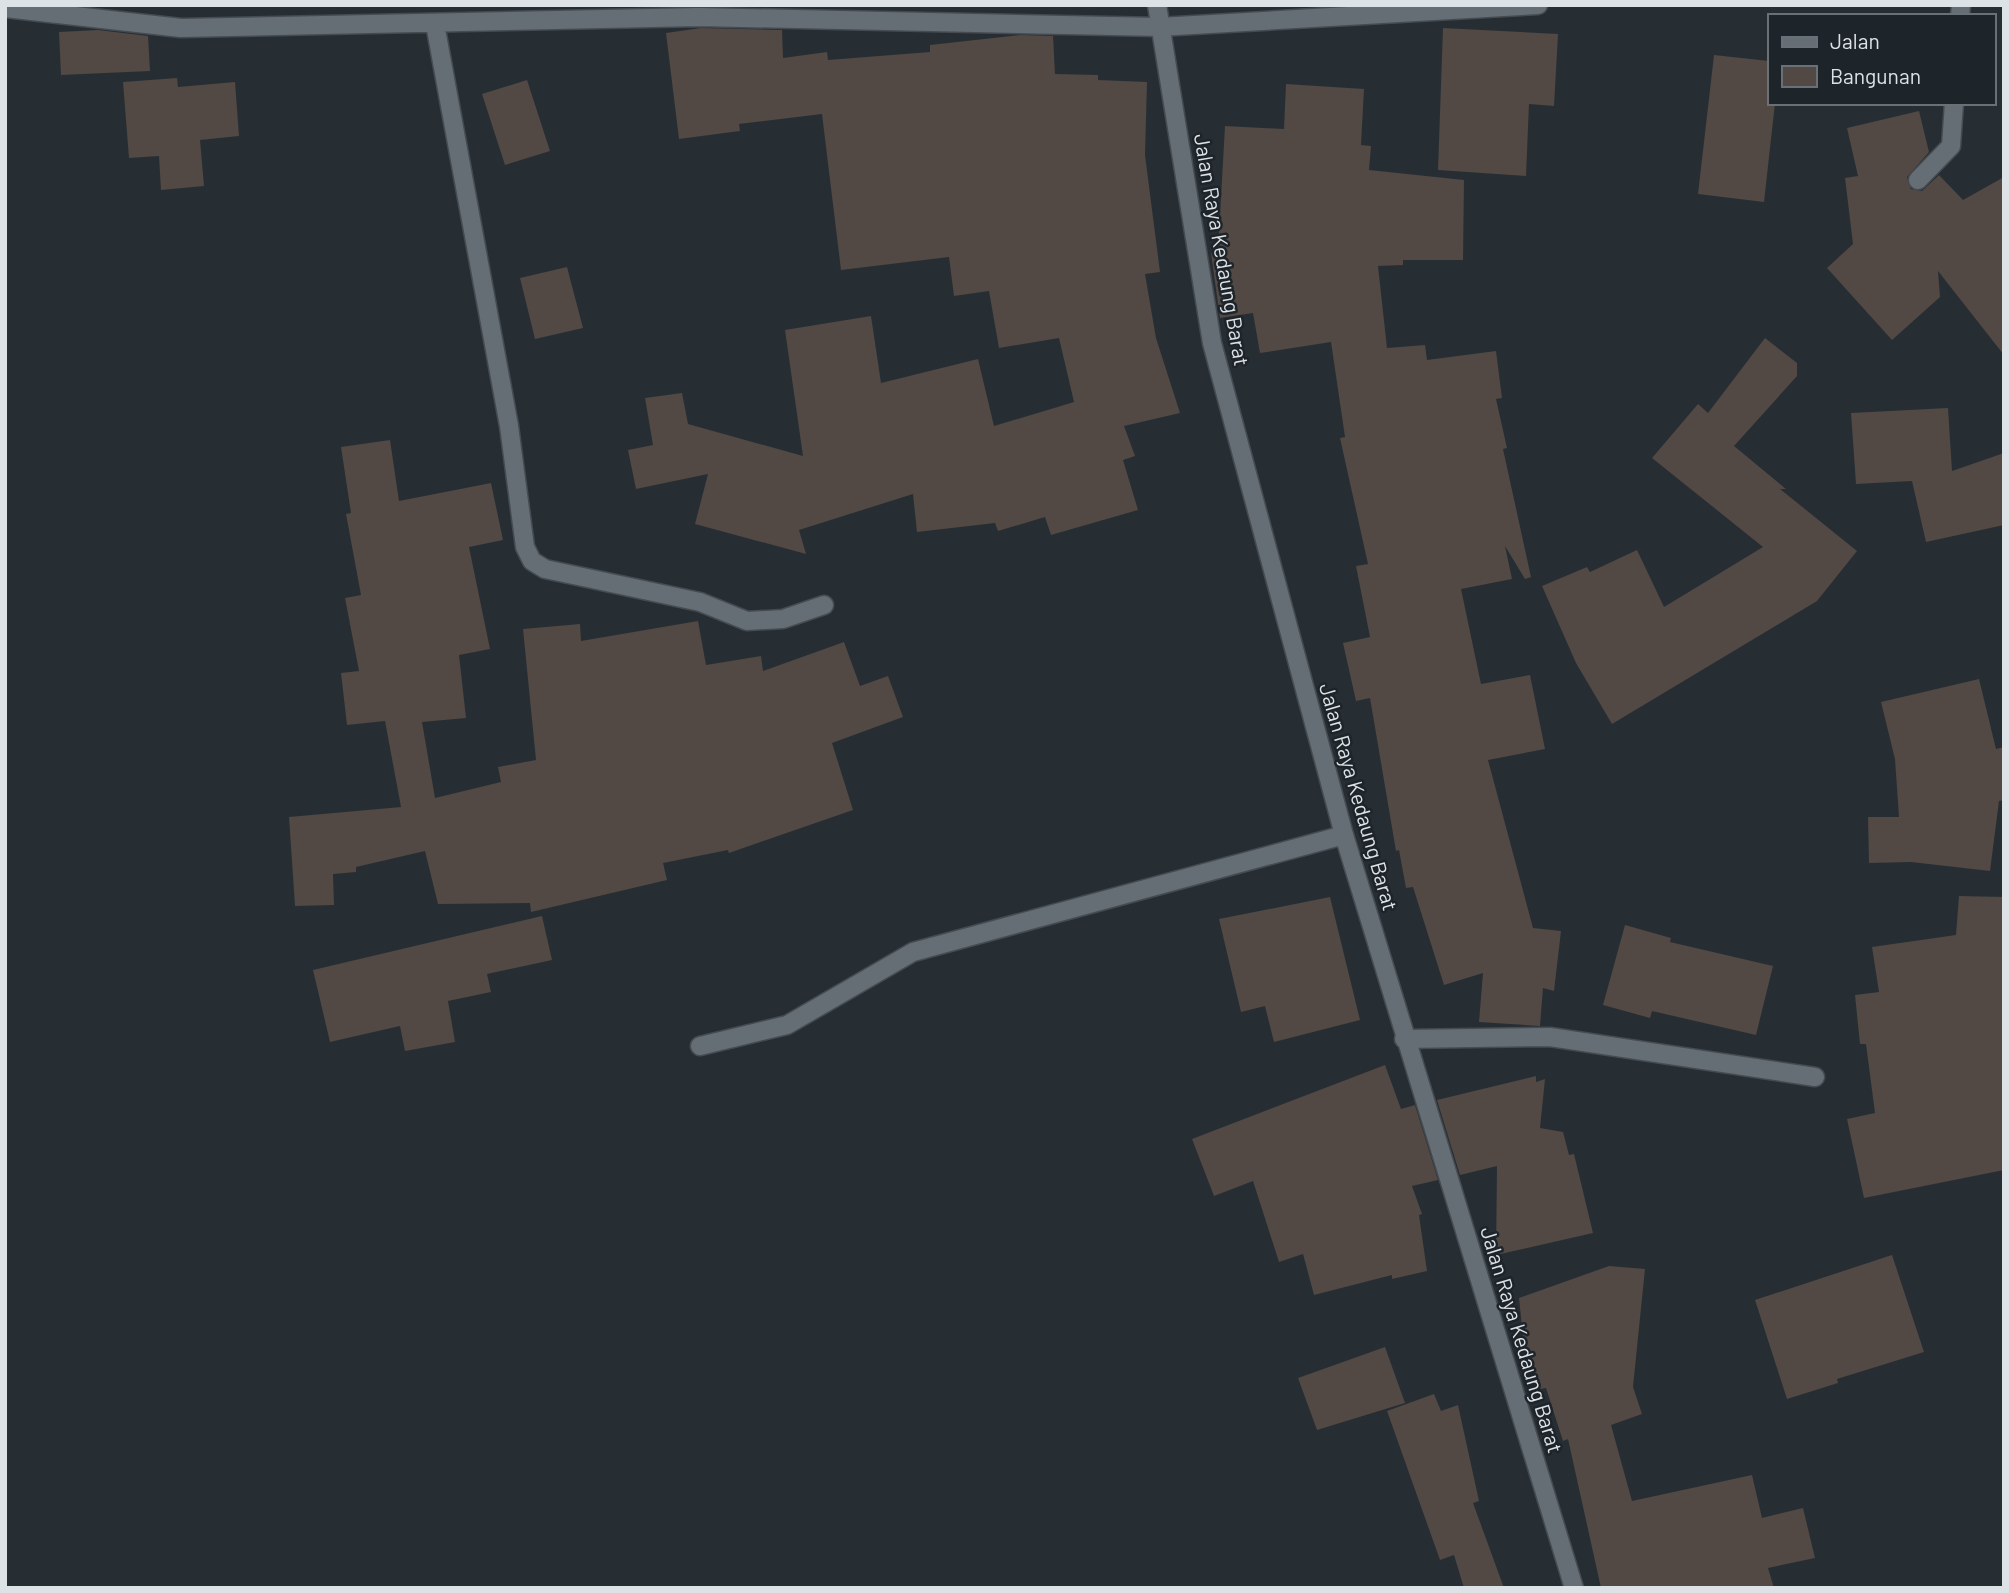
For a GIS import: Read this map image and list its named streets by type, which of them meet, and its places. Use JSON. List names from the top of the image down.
{
  "streets": {
    "street": ["Jalan Raya Kedaung Barat"]
  },
  "legend": ["Jalan", "Bangunan"]
}
